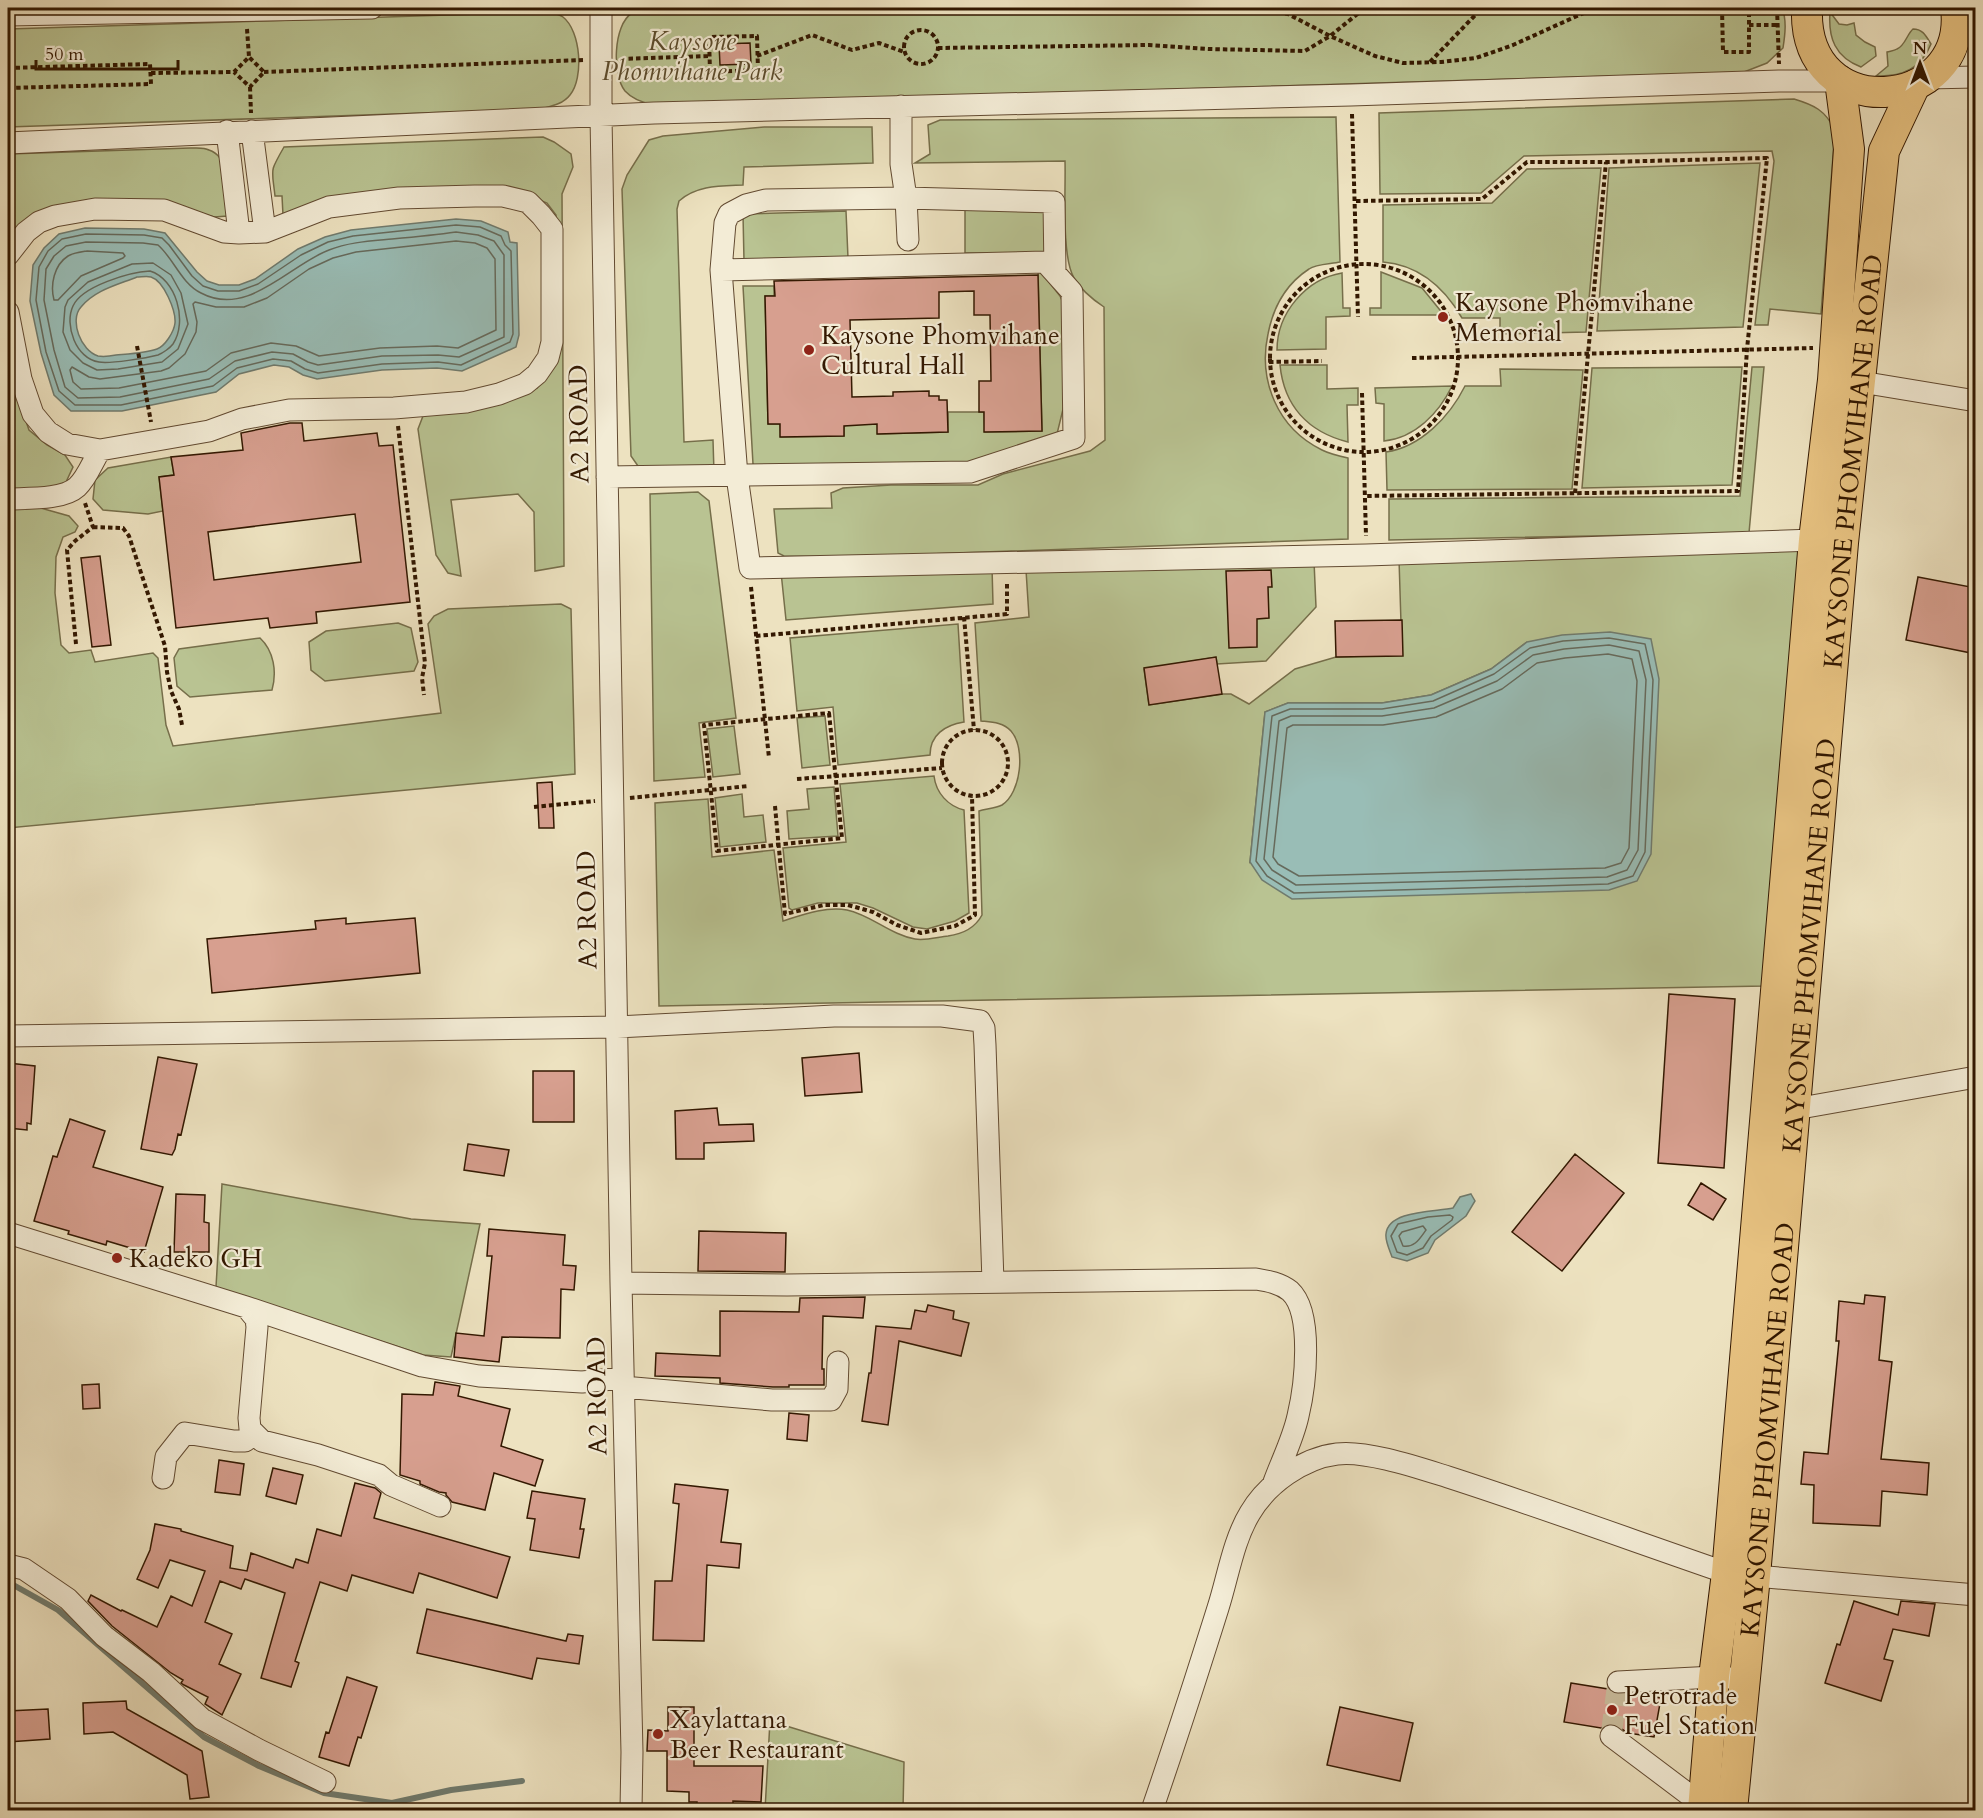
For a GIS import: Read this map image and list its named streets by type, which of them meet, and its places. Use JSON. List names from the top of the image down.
{
  "streets": {
    "highway": ["KAYSONE PHOMVIHANE ROAD"],
    "street": ["A2 ROAD"]
  },
  "parks": ["Kaysone Phomvihane Park"],
  "places": [
    "Kaysone Phomvihane Memorial",
    "Kaysone Phomvihane Cultural Hall",
    "Kadeko GH",
    "Petrotrade Fuel Station",
    "Xaylattana Beer Restaurant"
  ],
  "scale_bar": "50 m",
  "north": "top"
}
